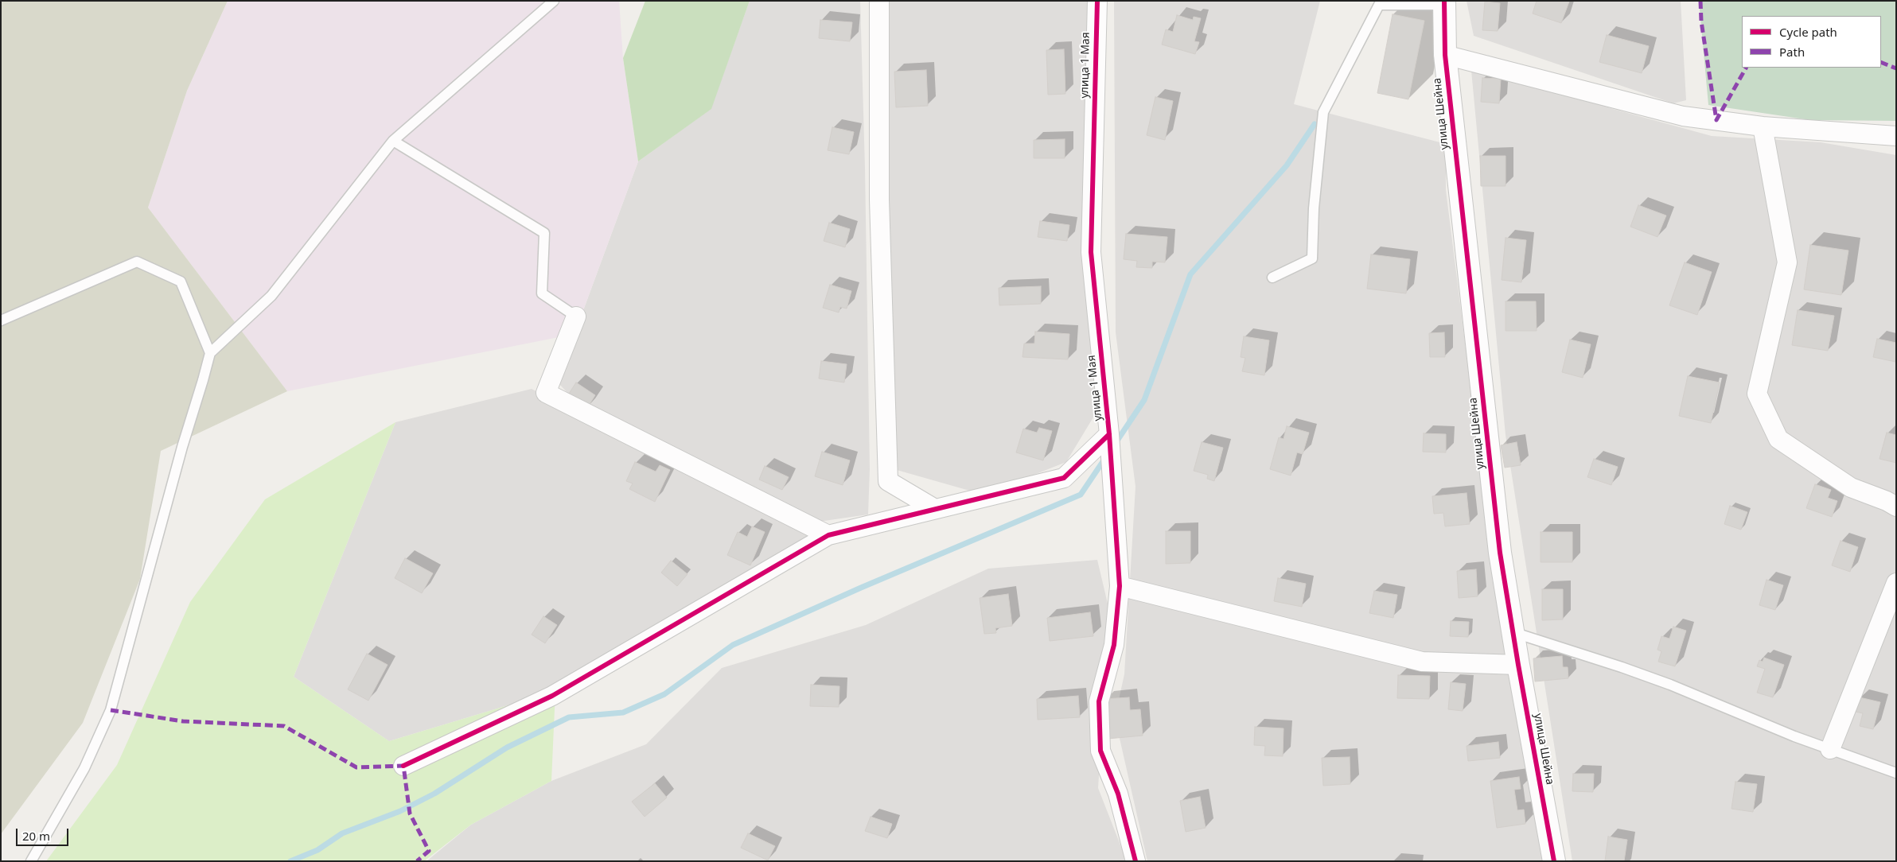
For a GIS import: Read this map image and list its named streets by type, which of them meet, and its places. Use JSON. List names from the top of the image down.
{
  "streets": {
    "street": ["улица 1 Мая", "улица Шейна"]
  },
  "legend": ["Cycle path", "Path"],
  "scale_bar": "20 m"
}
